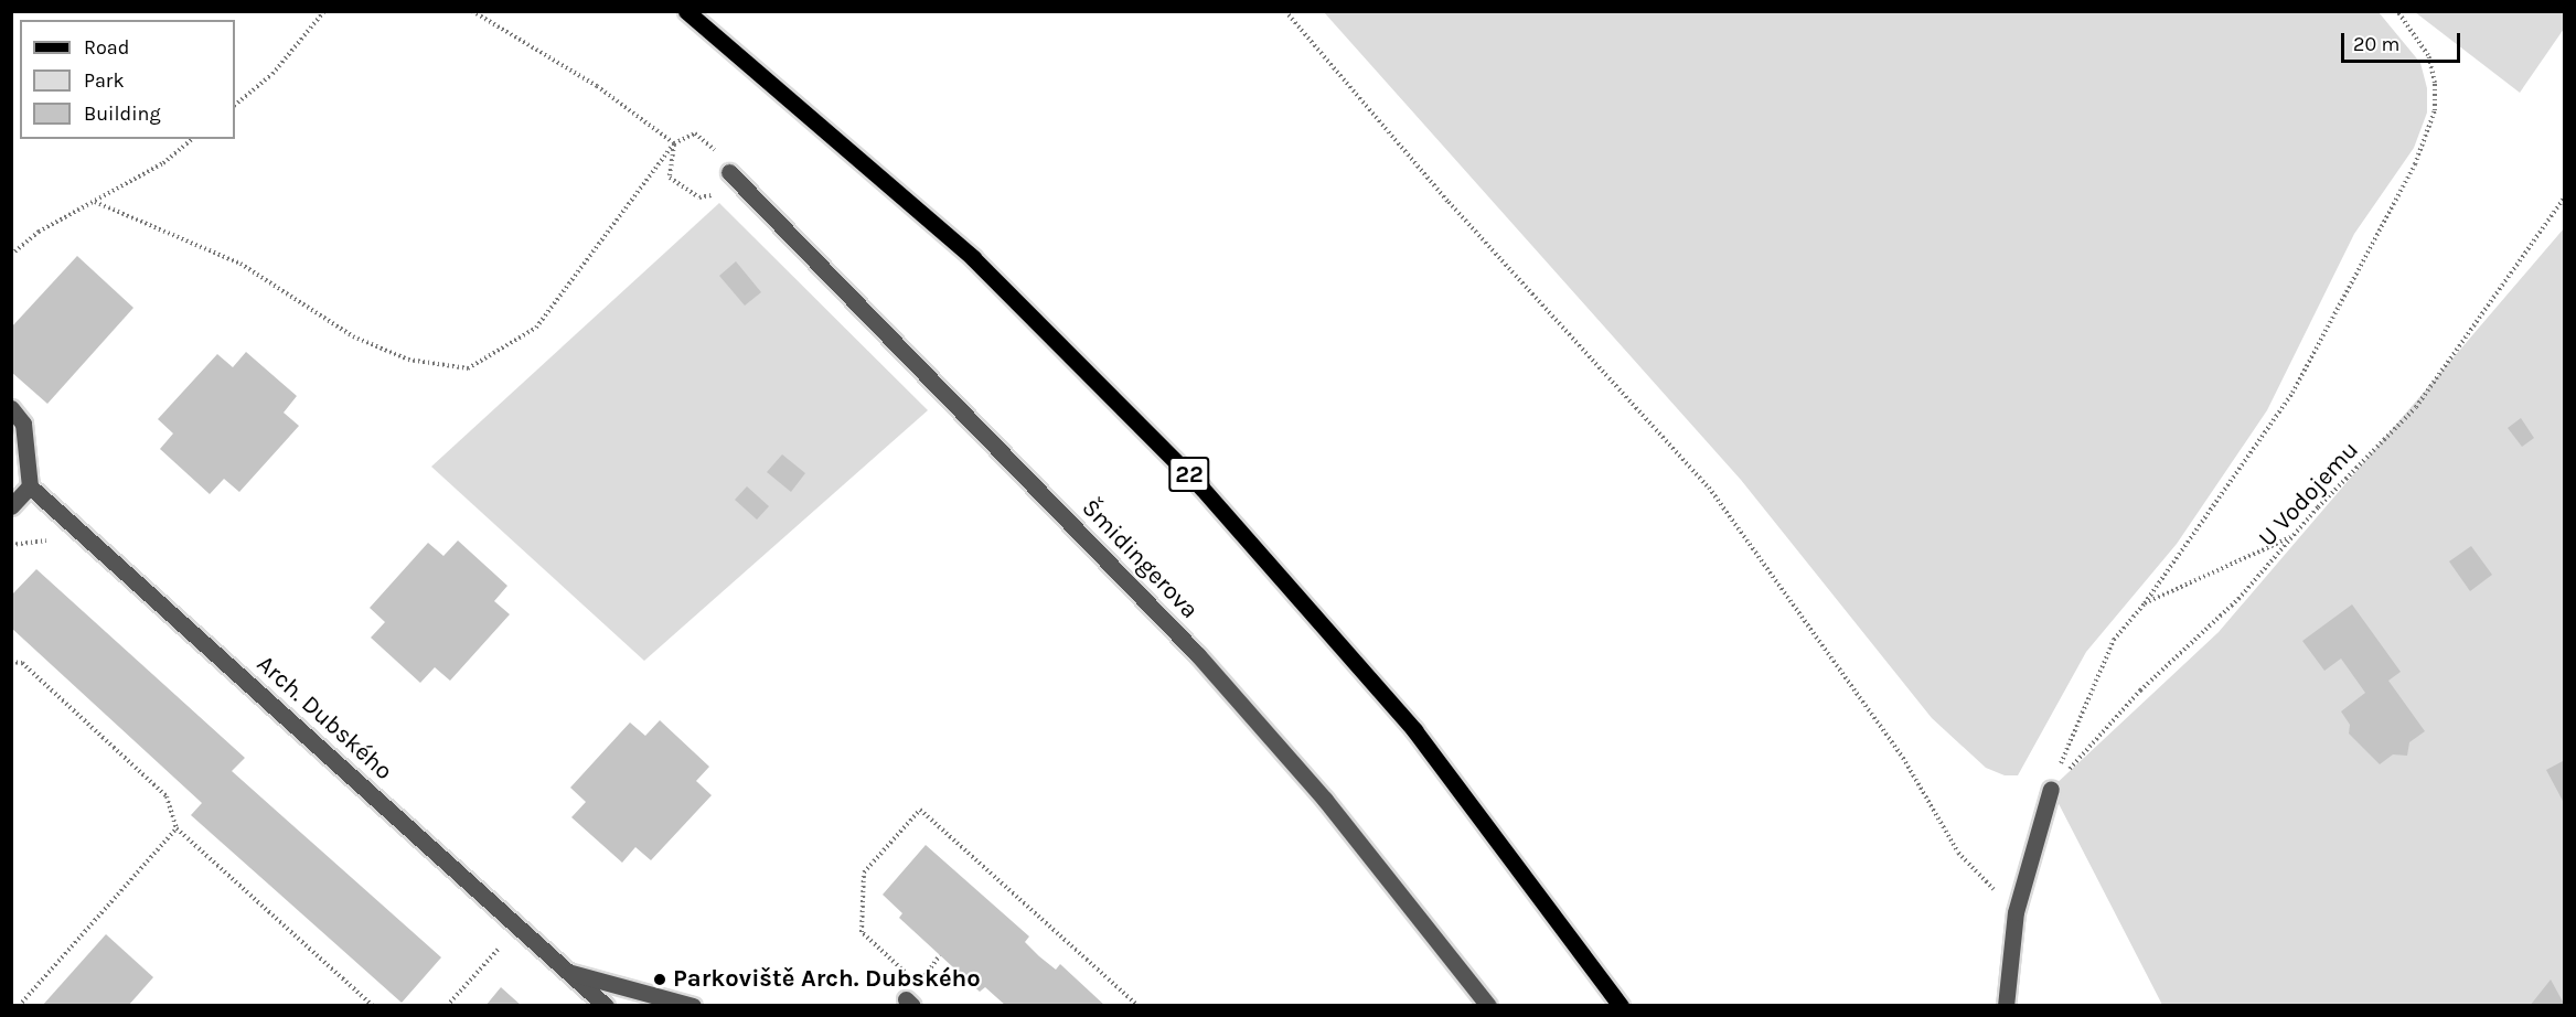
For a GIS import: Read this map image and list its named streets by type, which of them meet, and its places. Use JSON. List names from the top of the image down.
{
  "streets": {
    "main road": ["22"],
    "street": ["Šmidingerova", "Arch. Dubského"],
    "path": ["U Vodojemu"]
  },
  "places": ["Parkoviště Arch. Dubského"],
  "legend": ["Road", "Park", "Building"],
  "scale_bar": "20 m"
}
